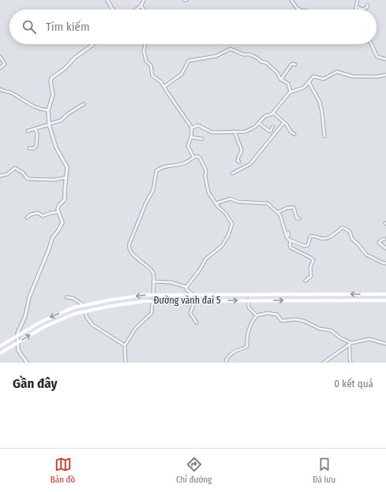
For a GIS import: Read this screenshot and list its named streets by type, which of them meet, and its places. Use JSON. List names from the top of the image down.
{
  "streets": {
    "main road": ["Đường vành đai 5"]
  },
  "page": {
    "search": "Tìm kiếm",
    "heading": ["Gần đây", "0 kết quả"],
    "nav": ["Bản đồ", "Chỉ đường", "Đã lưu"]
  }
}
